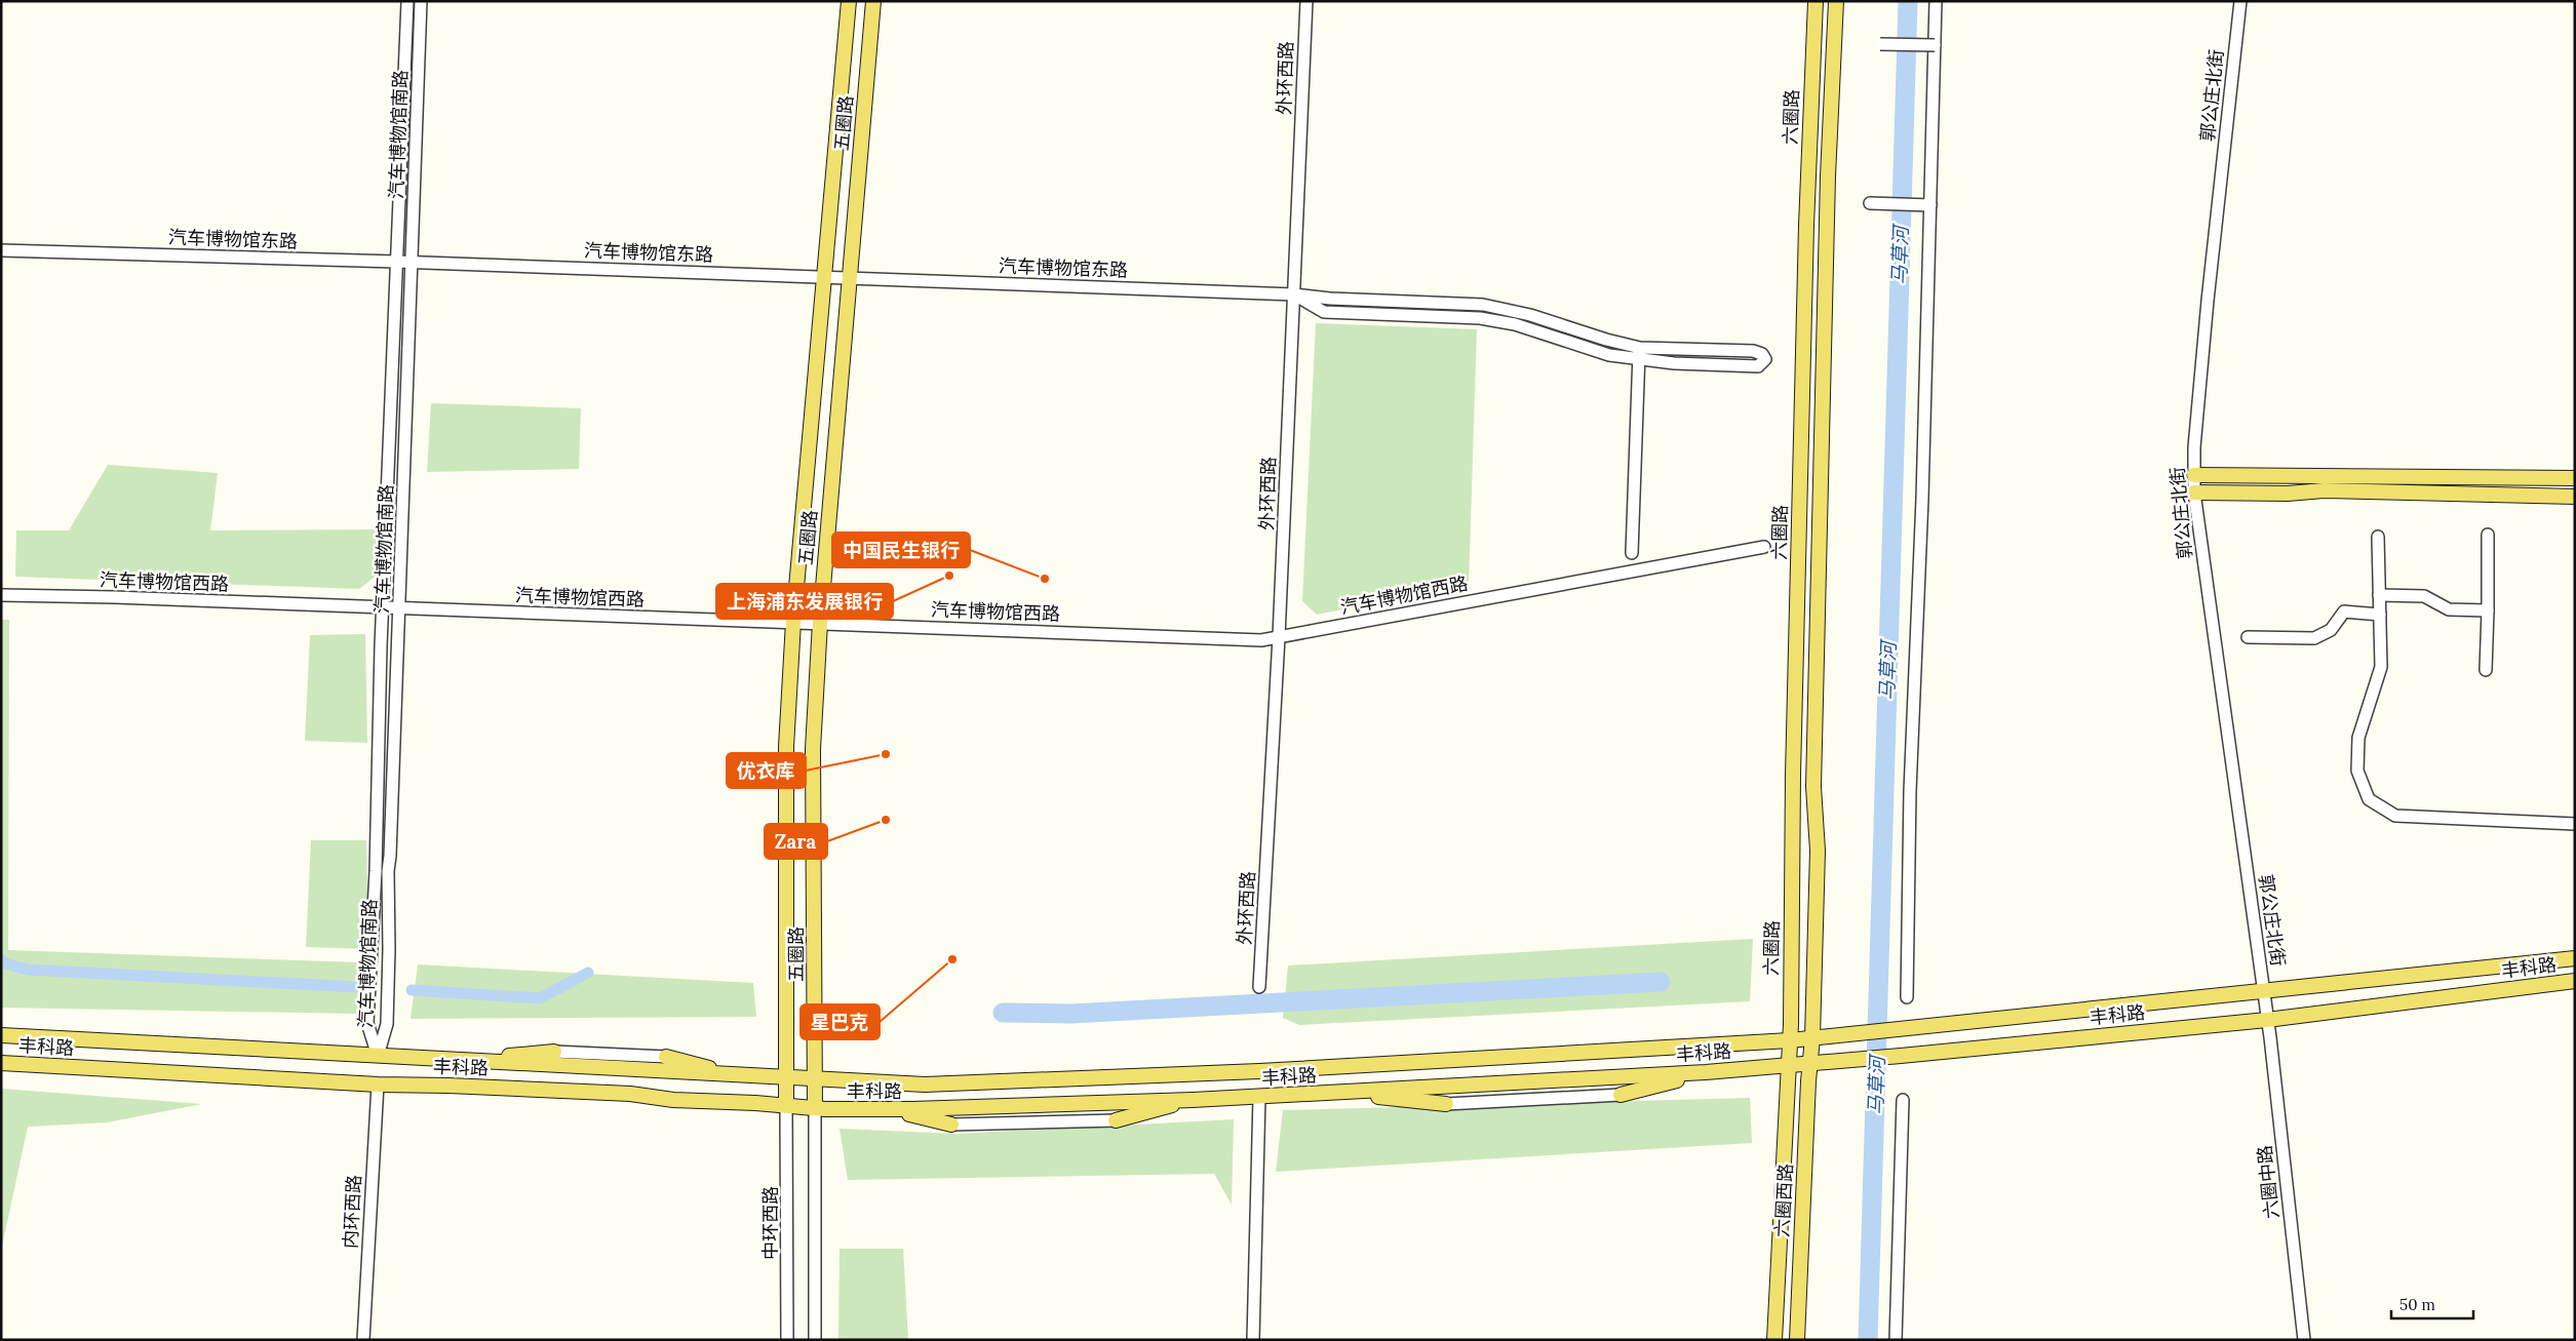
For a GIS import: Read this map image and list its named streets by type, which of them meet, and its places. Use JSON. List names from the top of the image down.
{
  "streets": {
    "main road": [
      "六圈路",
      "五圈路",
      "丰科路",
      "六圈西路"
    ],
    "street": [
      "外环西路",
      "郭公庄北街",
      "汽车博物馆南路",
      "汽车博物馆东路",
      "汽车博物馆西路",
      "六圈中路",
      "内环西路",
      "中环西路"
    ]
  },
  "crossings": [
    ["外环西路", "汽车博物馆东路"],
    ["外环西路", "汽车博物馆西路"],
    ["郭公庄北街", "丰科路"],
    ["郭公庄北街", "六圈中路"],
    ["六圈路", "丰科路"],
    ["六圈路", "六圈西路"],
    ["五圈路", "汽车博物馆东路"],
    ["五圈路", "汽车博物馆西路"],
    ["五圈路", "丰科路"],
    ["五圈路", "中环西路"],
    ["汽车博物馆南路", "汽车博物馆东路"],
    ["汽车博物馆南路", "汽车博物馆西路"],
    ["汽车博物馆南路", "丰科路"],
    ["丰科路", "六圈中路"],
    ["丰科路", "六圈西路"],
    ["丰科路", "内环西路"],
    ["丰科路", "中环西路"]
  ],
  "water": ["马草河"],
  "places": [
    "上海浦东发展银行",
    "中国民生银行",
    "优衣库",
    "Zara",
    "星巴克"
  ],
  "scale_bar": "50 m"
}
